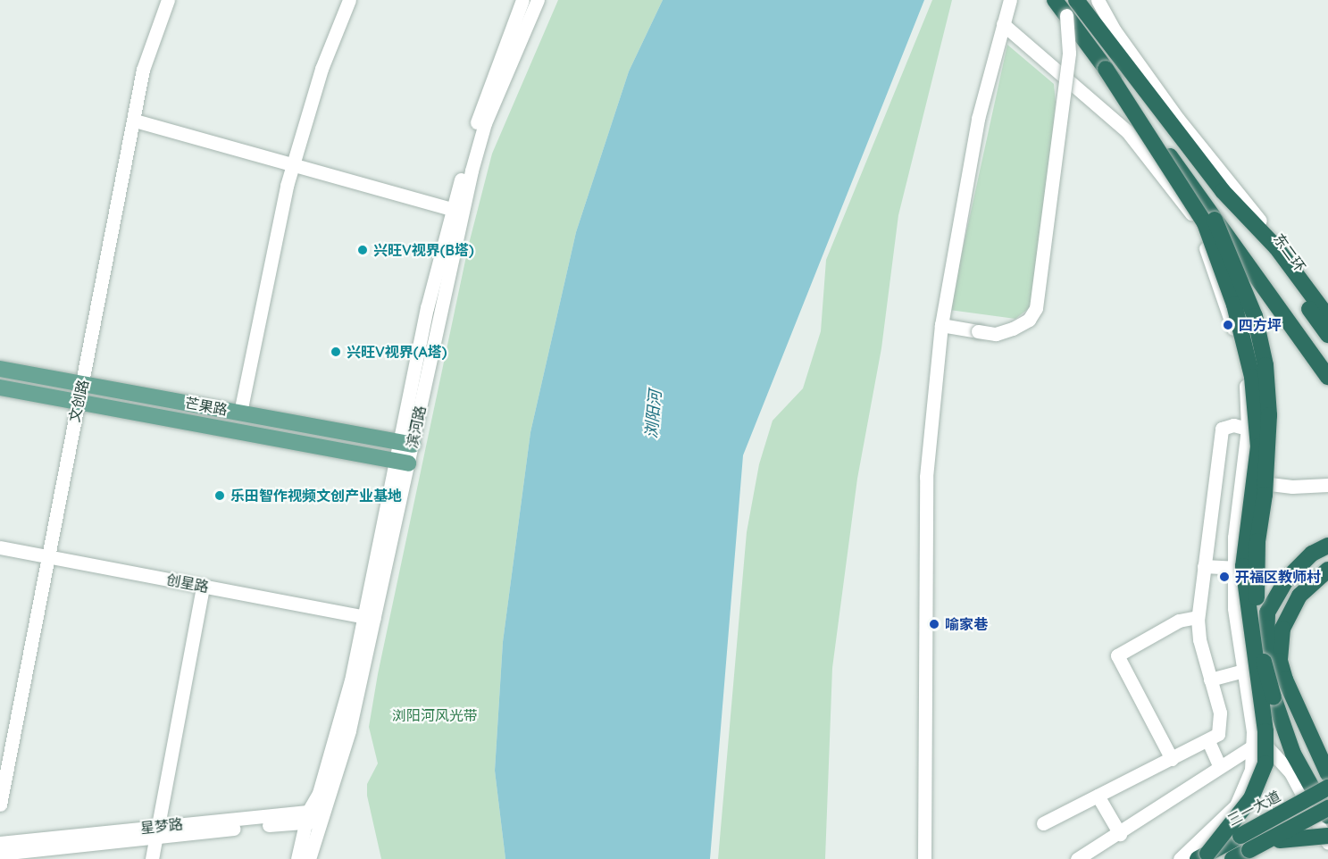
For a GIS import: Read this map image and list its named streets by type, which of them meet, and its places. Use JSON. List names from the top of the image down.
{
  "streets": {
    "highway": ["东二环", "三一大道"],
    "main road": ["芒果路"],
    "street": [
      "文创路",
      "滨河路",
      "创星路",
      "星梦路"
    ]
  },
  "crossings": [
    ["文创路", "芒果路"],
    ["文创路", "创星路"],
    ["芒果路", "滨河路"],
    ["滨河路", "创星路"],
    ["滨河路", "星梦路"]
  ],
  "water": ["浏阳河"],
  "parks": ["浏阳河风光带"],
  "places": [
    "兴旺V视界(B塔)",
    "四方坪",
    "兴旺V视界(A塔)",
    "乐田智作视频文创产业基地",
    "开福区教师村",
    "喻家巷"
  ]
}
